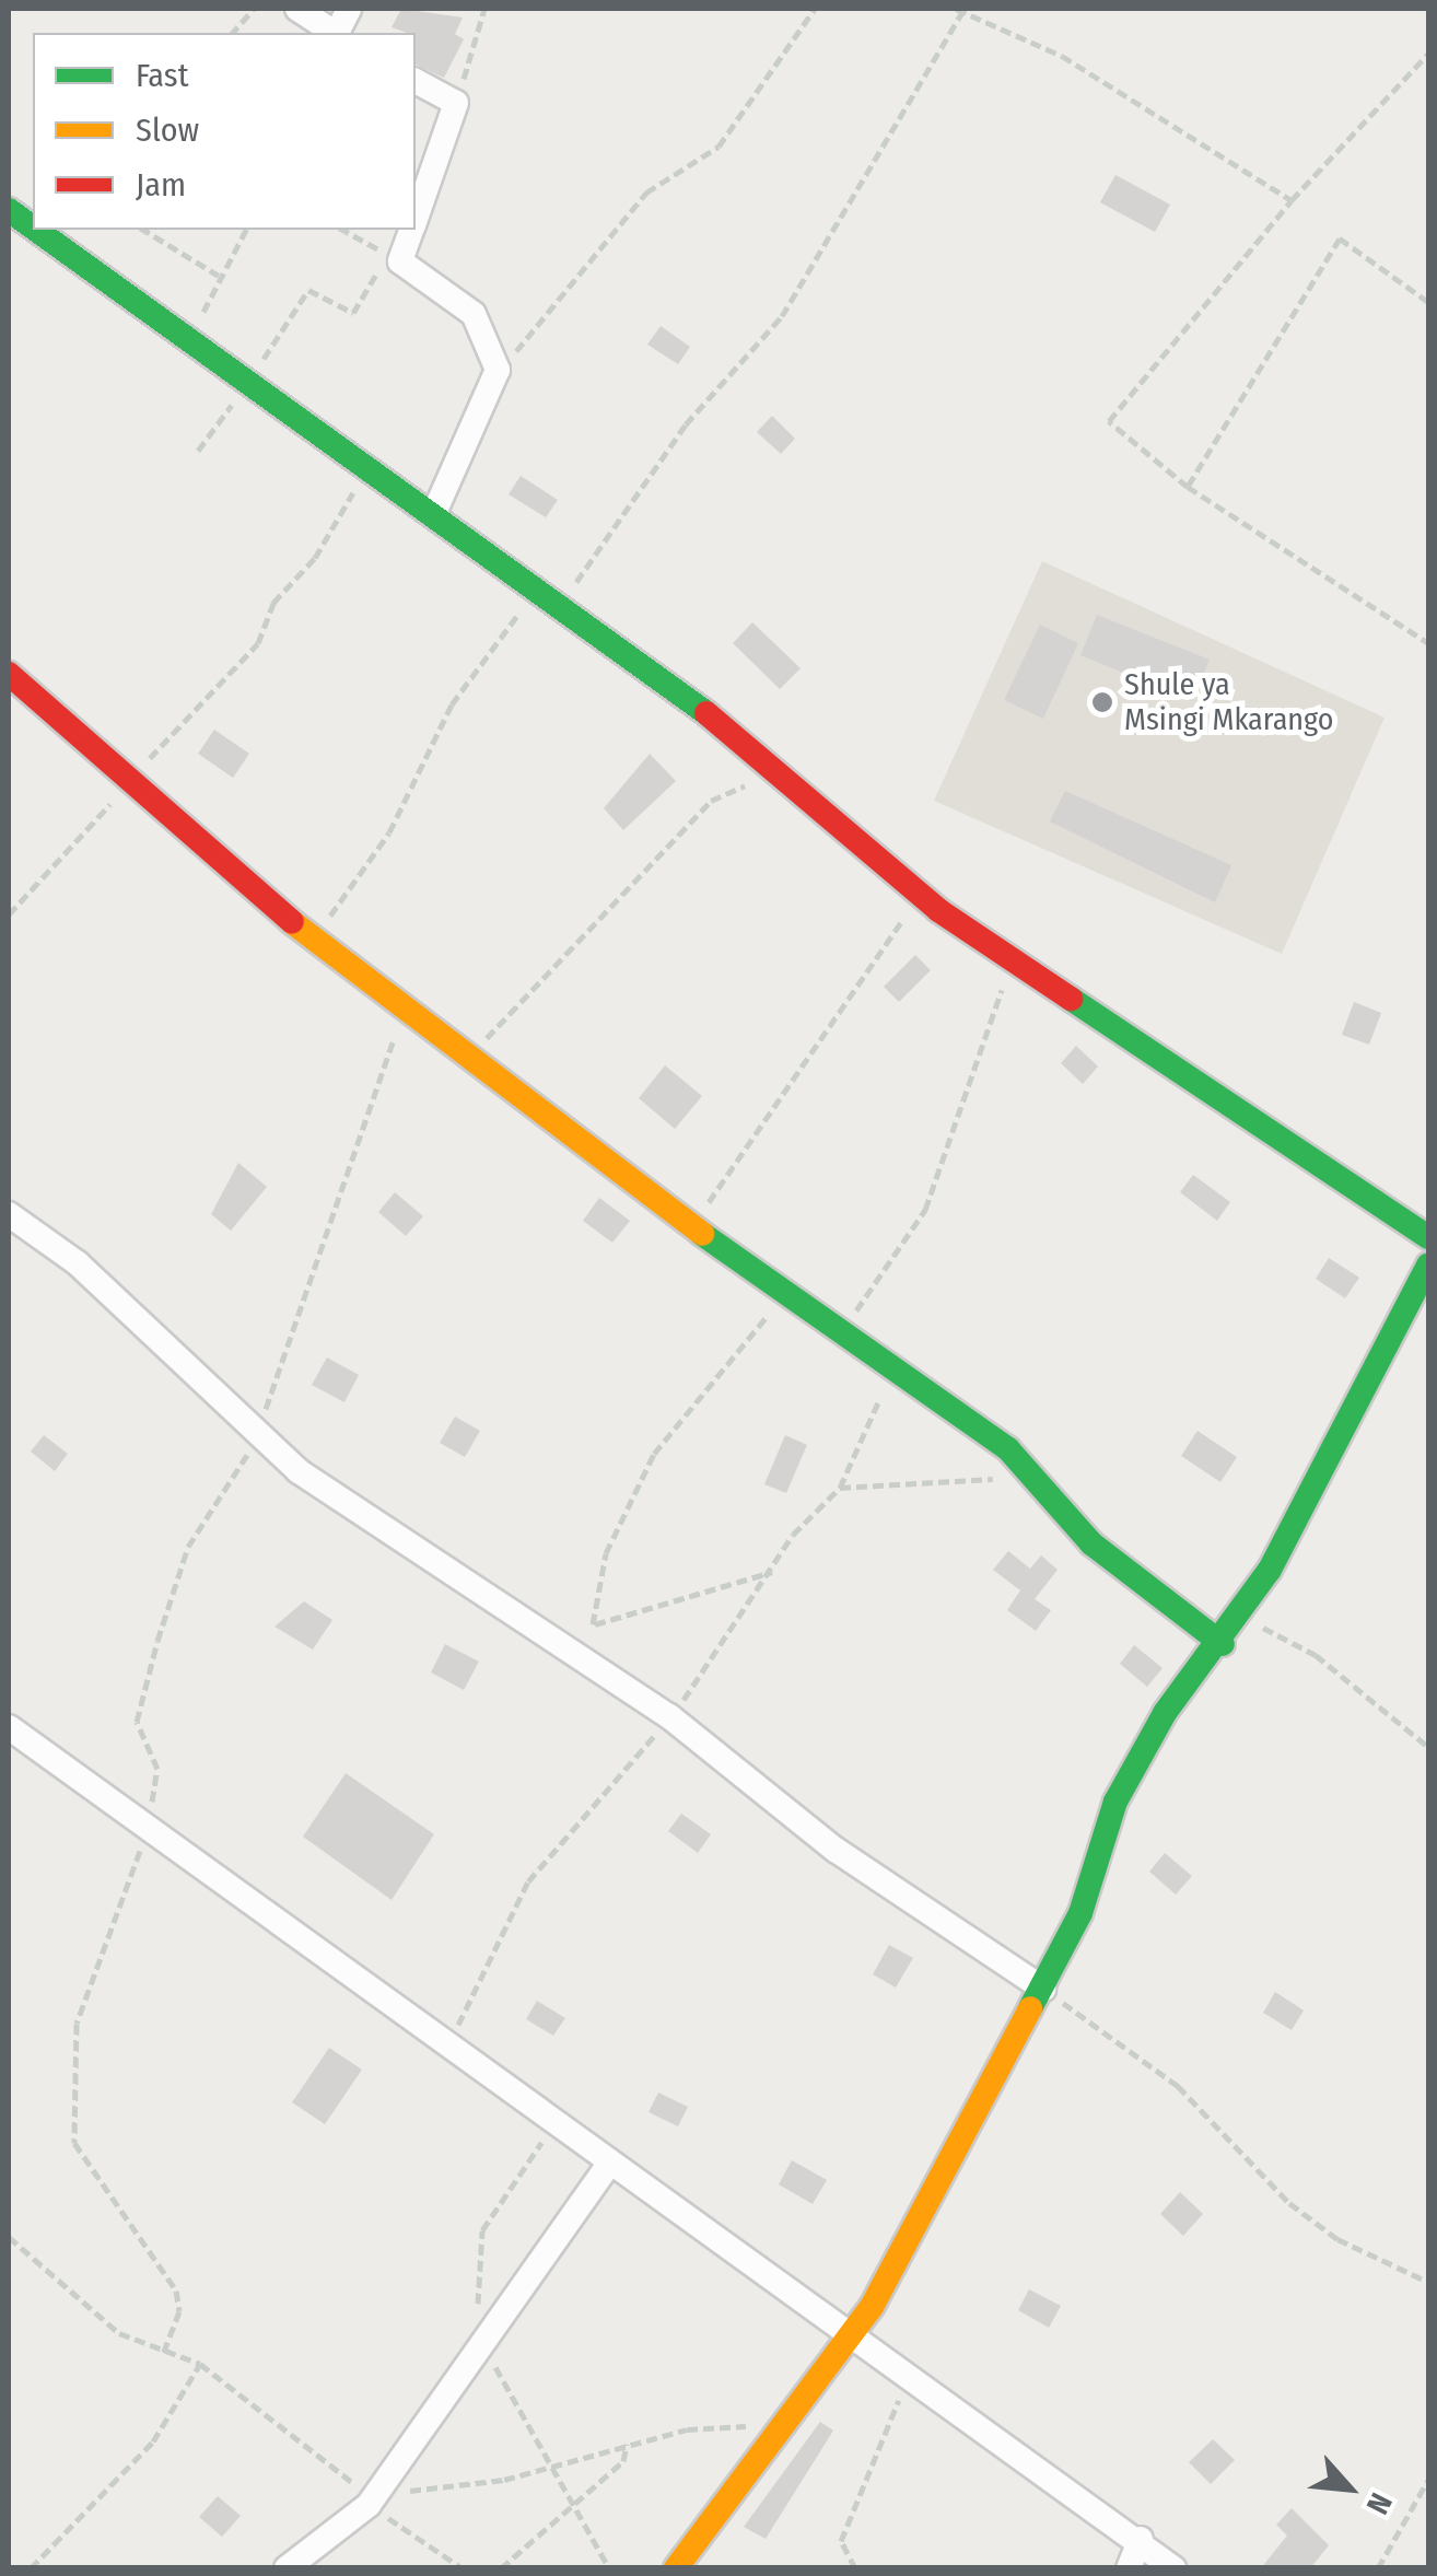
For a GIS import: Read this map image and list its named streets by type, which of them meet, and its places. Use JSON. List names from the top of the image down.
{
  "places": ["Shule ya Msingi Mkarango"],
  "legend": ["Fast", "Slow", "Jam"],
  "north": "bottom right"
}
